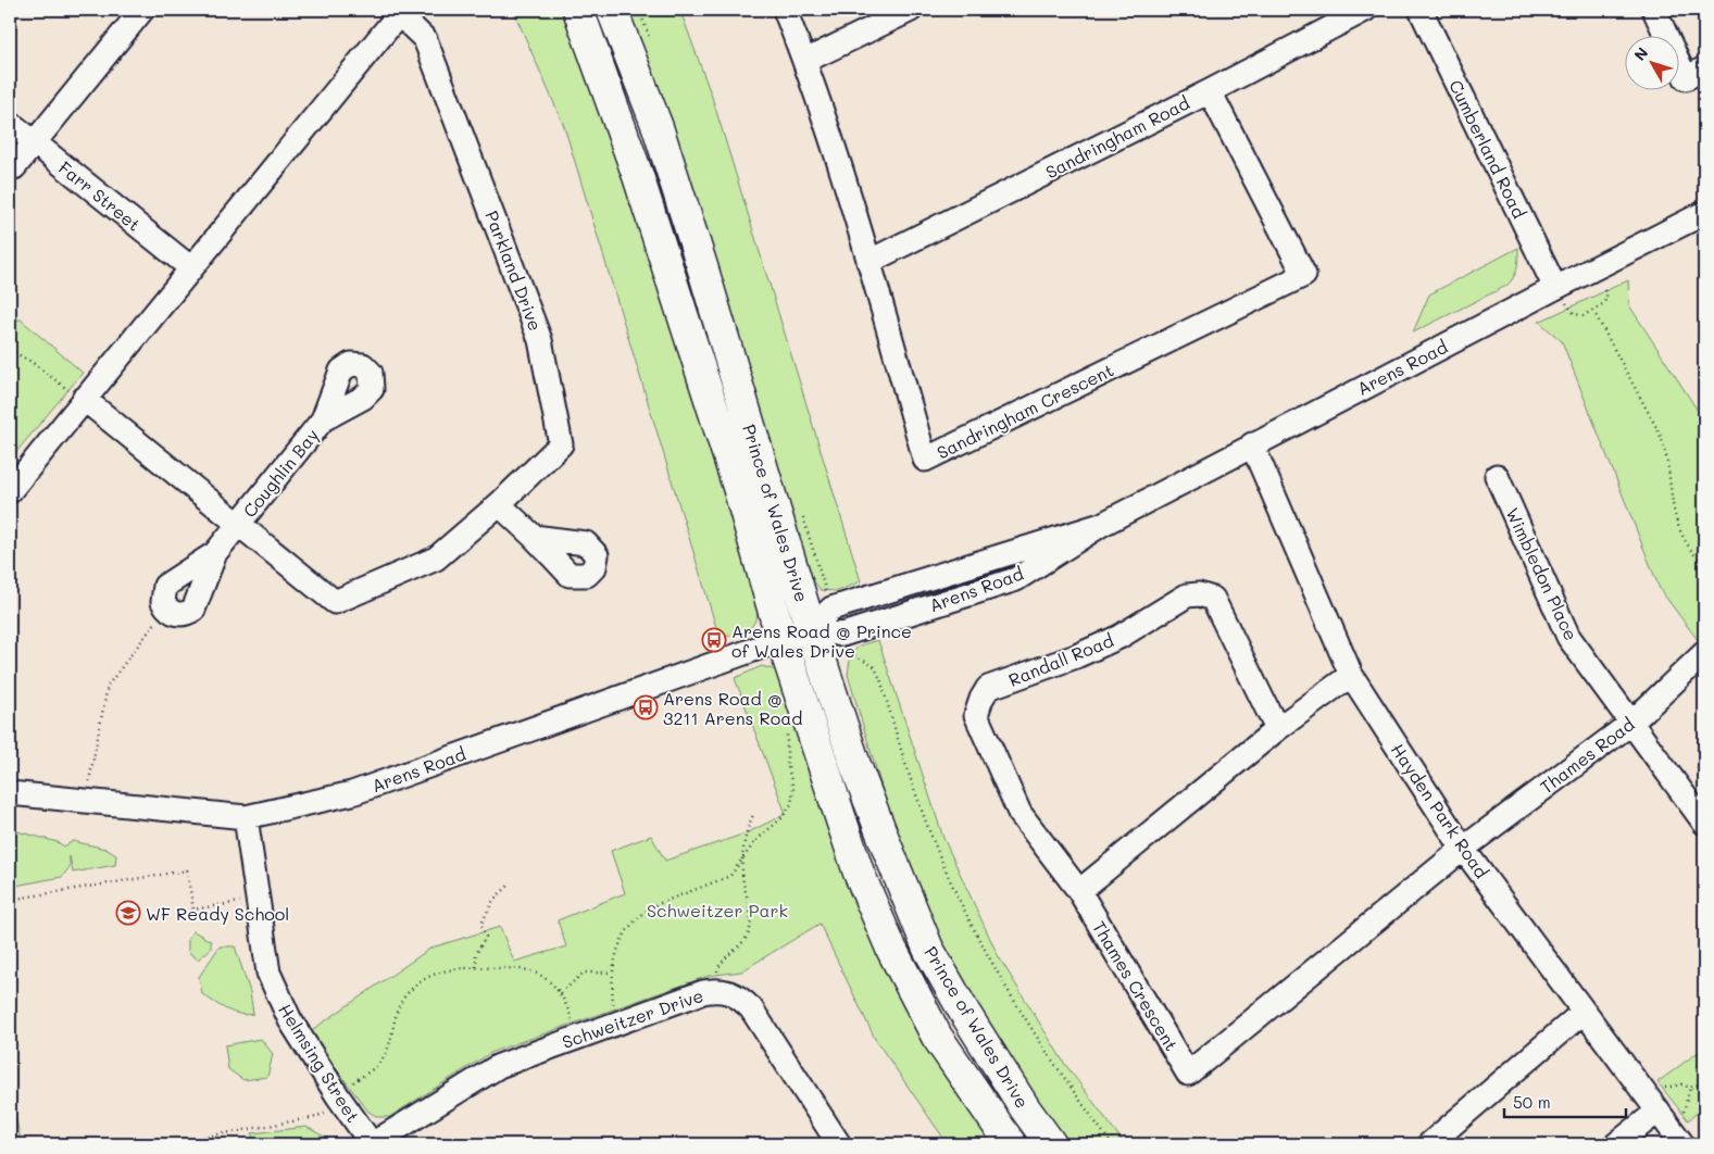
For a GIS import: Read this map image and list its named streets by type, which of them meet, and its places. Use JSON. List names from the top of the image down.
{
  "streets": {
    "main road": ["Prince of Wales Drive"],
    "street": [
      "Sandringham Road",
      "Cumberland Road",
      "Farr Street",
      "Parkland Drive",
      "Arens Road",
      "Sandringham Crescent",
      "Coughlin Bay",
      "Wimbledon Place",
      "Randall Road",
      "Thames Road",
      "Hayden Park Road",
      "Thames Crescent",
      "Schweitzer Drive",
      "Helmsing Street"
    ]
  },
  "crossings": [
    ["Sandringham Road", "Sandringham Crescent"],
    ["Cumberland Road", "Arens Road"],
    ["Farr Street", "Parkland Drive"],
    ["Parkland Drive", "Coughlin Bay"],
    ["Arens Road", "Prince of Wales Drive"],
    ["Arens Road", "Hayden Park Road"],
    ["Arens Road", "Helmsing Street"],
    ["Wimbledon Place", "Thames Road"],
    ["Randall Road", "Thames Crescent"],
    ["Thames Road", "Hayden Park Road"],
    ["Thames Road", "Thames Crescent"],
    ["Hayden Park Road", "Thames Crescent"],
    ["Schweitzer Drive", "Helmsing Street"]
  ],
  "parks": ["Schweitzer Park"],
  "places": {
    "bus stop": ["Arens Road @ Prince of Wales Drive", "Arens Road @ 3211 Arens Road"],
    "school or university": ["WF Ready School"]
  },
  "scale_bar": "50 m",
  "north": "top left"
}
